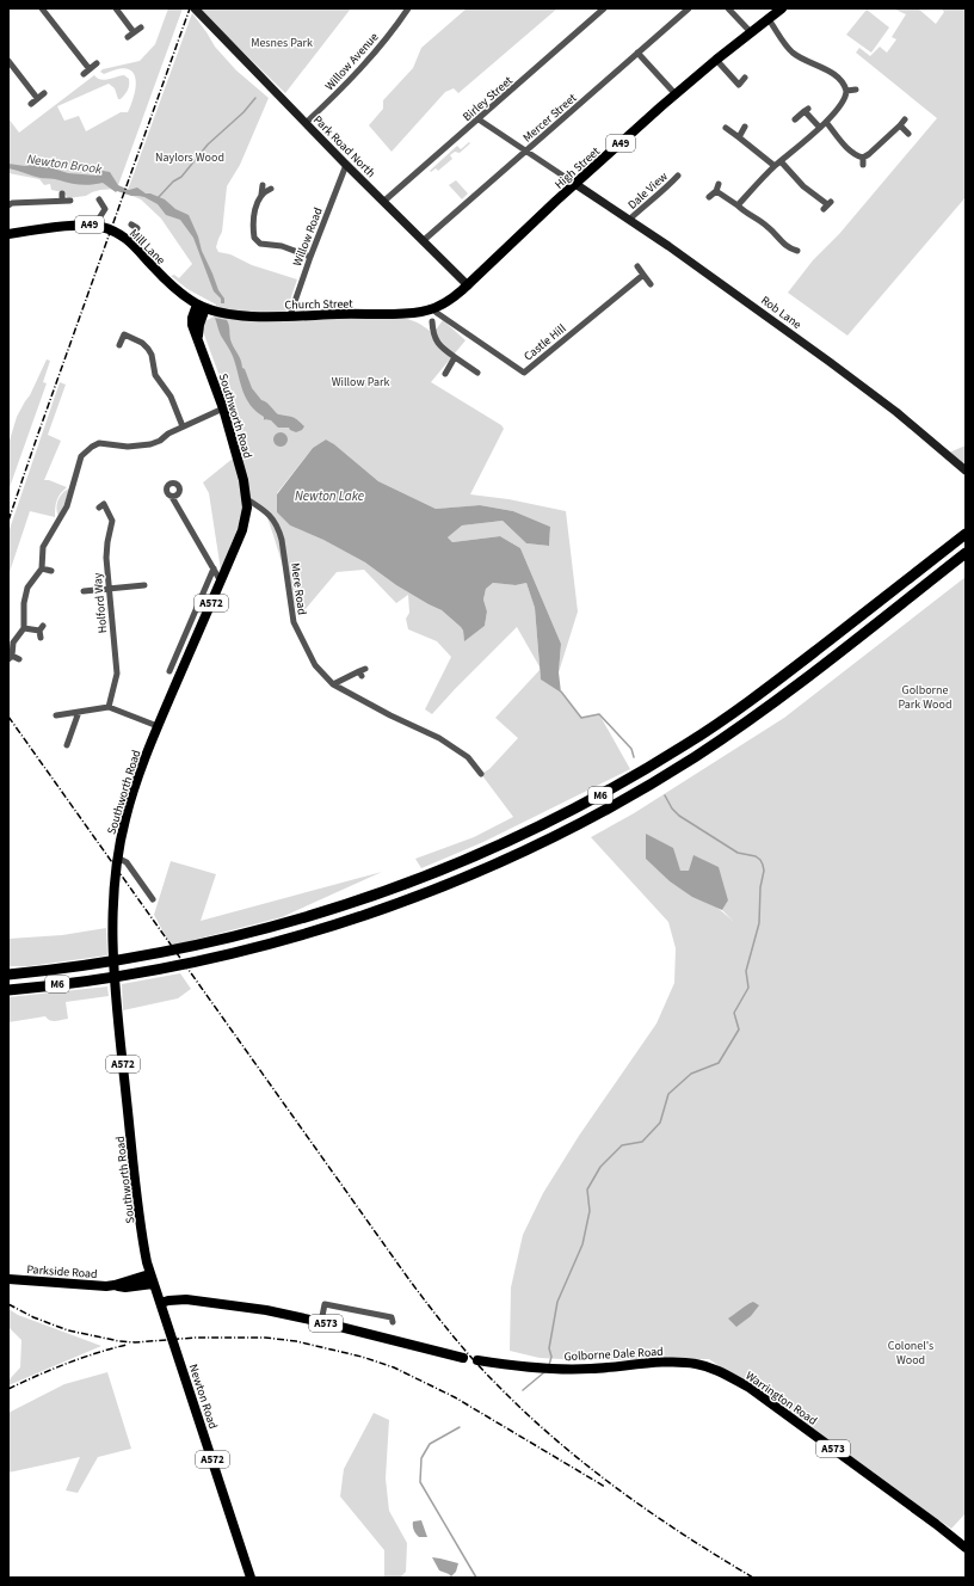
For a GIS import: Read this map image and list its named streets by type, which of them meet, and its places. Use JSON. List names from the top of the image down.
{
  "streets": {
    "highway": ["M6"],
    "main road": [
      "A49",
      "High Street",
      "Mill Lane",
      "Church Street",
      "Southworth Road",
      "A572",
      "Parkside Road",
      "A573",
      "Golborne Dale Road",
      "Newton Road",
      "Warrington Road"
    ],
    "street": [
      "Willow Avenue",
      "Birley Street",
      "Mercer Street",
      "Park Road North",
      "Dale View",
      "Willow Road",
      "Rob Lane",
      "Castle Hill",
      "Mere Road",
      "Holford Way"
    ]
  },
  "crossings": [
    ["Willow Avenue", "Park Road North"],
    ["Birley Street", "Park Road North"],
    ["Mercer Street", "Park Road North"],
    ["Park Road North", "High Street"],
    ["Park Road North", "Willow Road"],
    ["High Street", "Church Street"],
    ["High Street", "Rob Lane"],
    ["High Street", "Castle Hill"],
    ["Dale View", "Rob Lane"],
    ["Willow Road", "Church Street"],
    ["Mill Lane", "Church Street"],
    ["Mill Lane", "Southworth Road"],
    ["Church Street", "Castle Hill"],
    ["Church Street", "Southworth Road"],
    ["Southworth Road", "Mere Road"],
    ["Southworth Road", "Parkside Road"],
    ["Southworth Road", "A573"],
    ["Southworth Road", "Newton Road"],
    ["A573", "Newton Road"],
    ["Golborne Dale Road", "Warrington Road"]
  ],
  "water": ["Newton Brook", "Newton Lake"],
  "parks": [
    "Mesnes Park",
    "Naylors Wood",
    "Willow Park",
    "Golborne Park Wood",
    "Colonel's Wood"
  ]
}
